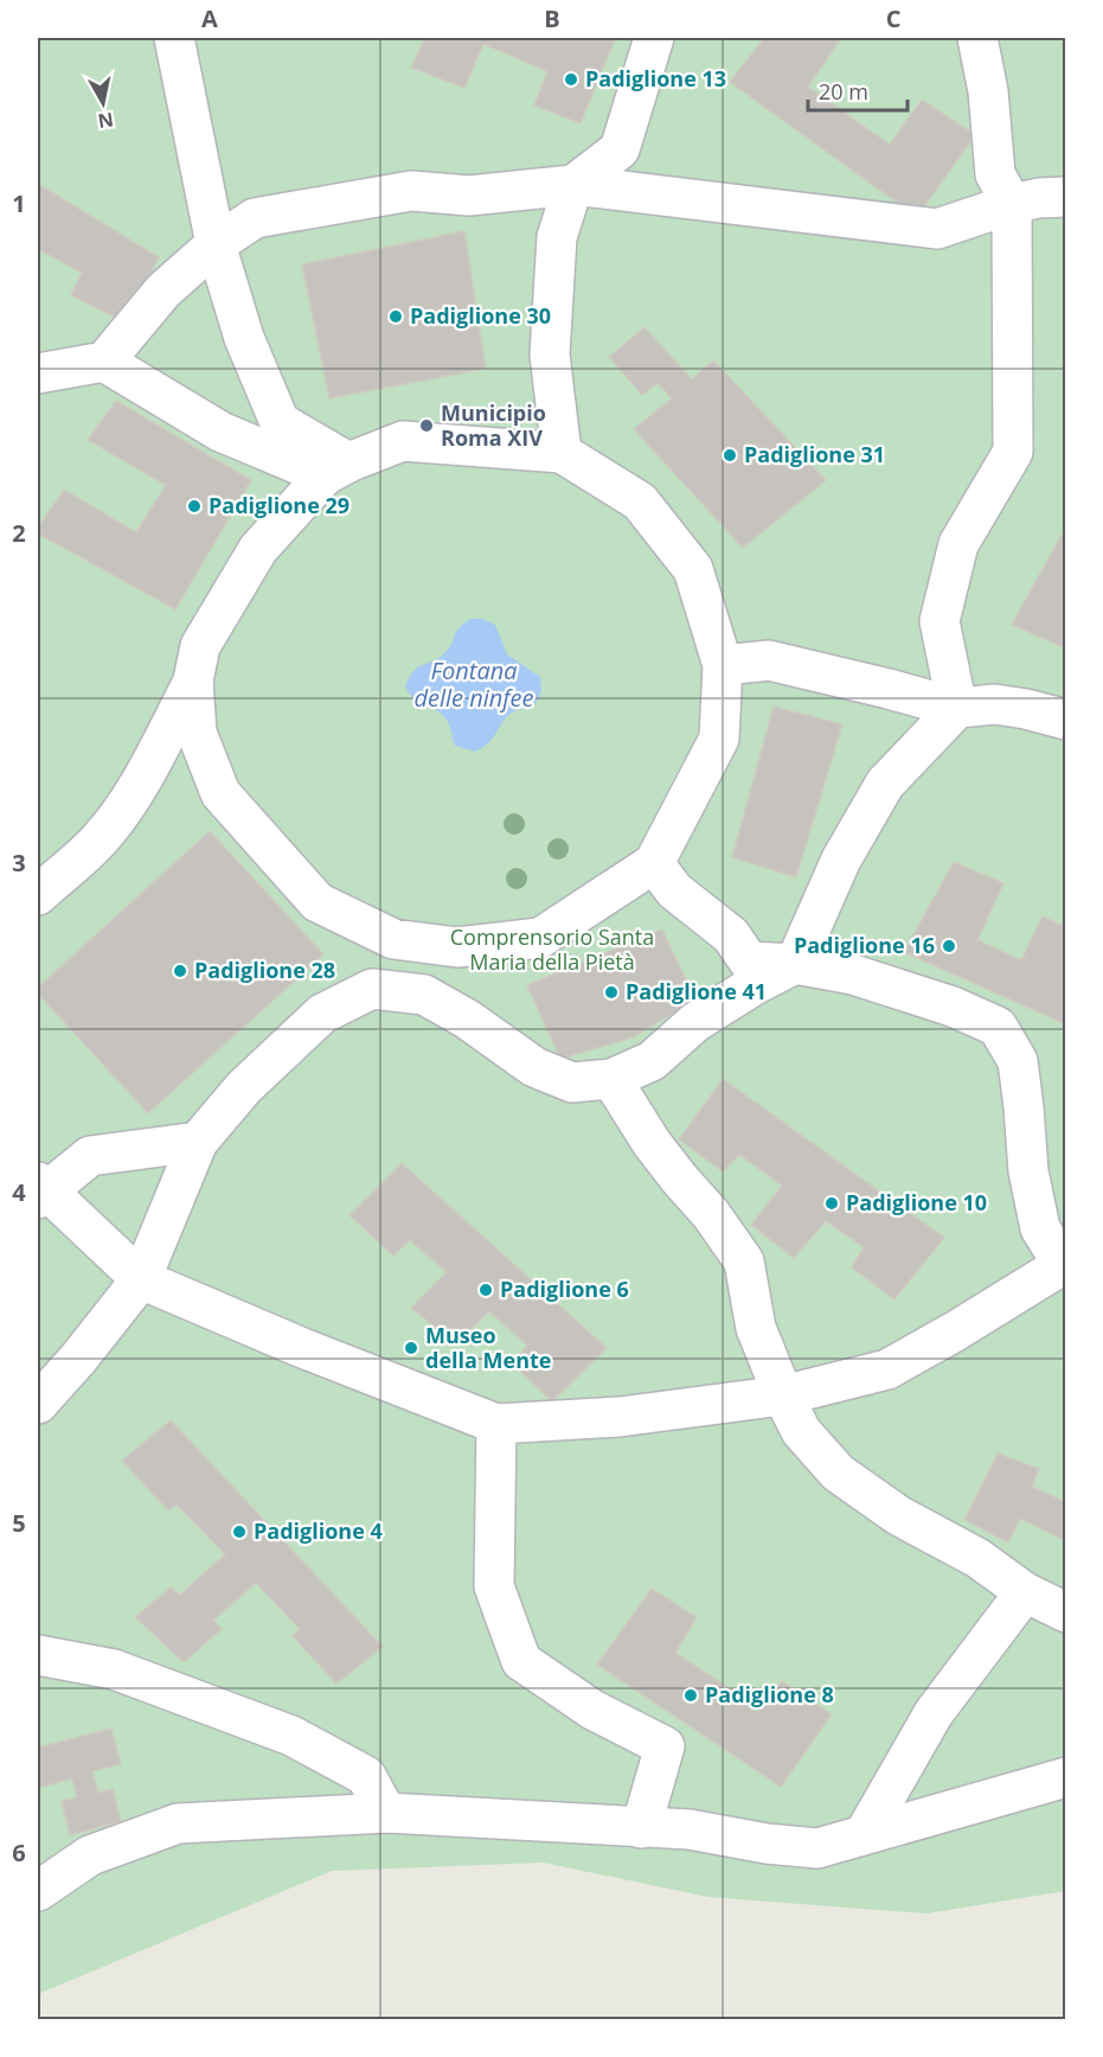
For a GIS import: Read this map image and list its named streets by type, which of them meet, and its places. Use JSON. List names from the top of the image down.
{
  "water": ["Fontana delle ninfee"],
  "parks": ["Comprensorio Santa Maria della Pietà"],
  "places": [
    "Padiglione 13",
    "Padiglione 30",
    "Municipio Roma XIV",
    "Padiglione 31",
    "Padiglione 29",
    "Padiglione 16",
    "Padiglione 28",
    "Padiglione 41",
    "Padiglione 10",
    "Padiglione 6",
    "Museo della Mente",
    "Padiglione 4",
    "Padiglione 8"
  ],
  "scale_bar": "20 m",
  "north": "bottom",
  "grid": {
    "columns": ["A", "B", "C"],
    "rows": [
      "1",
      "2",
      "3",
      "4",
      "5",
      "6"
    ]
  }
}
